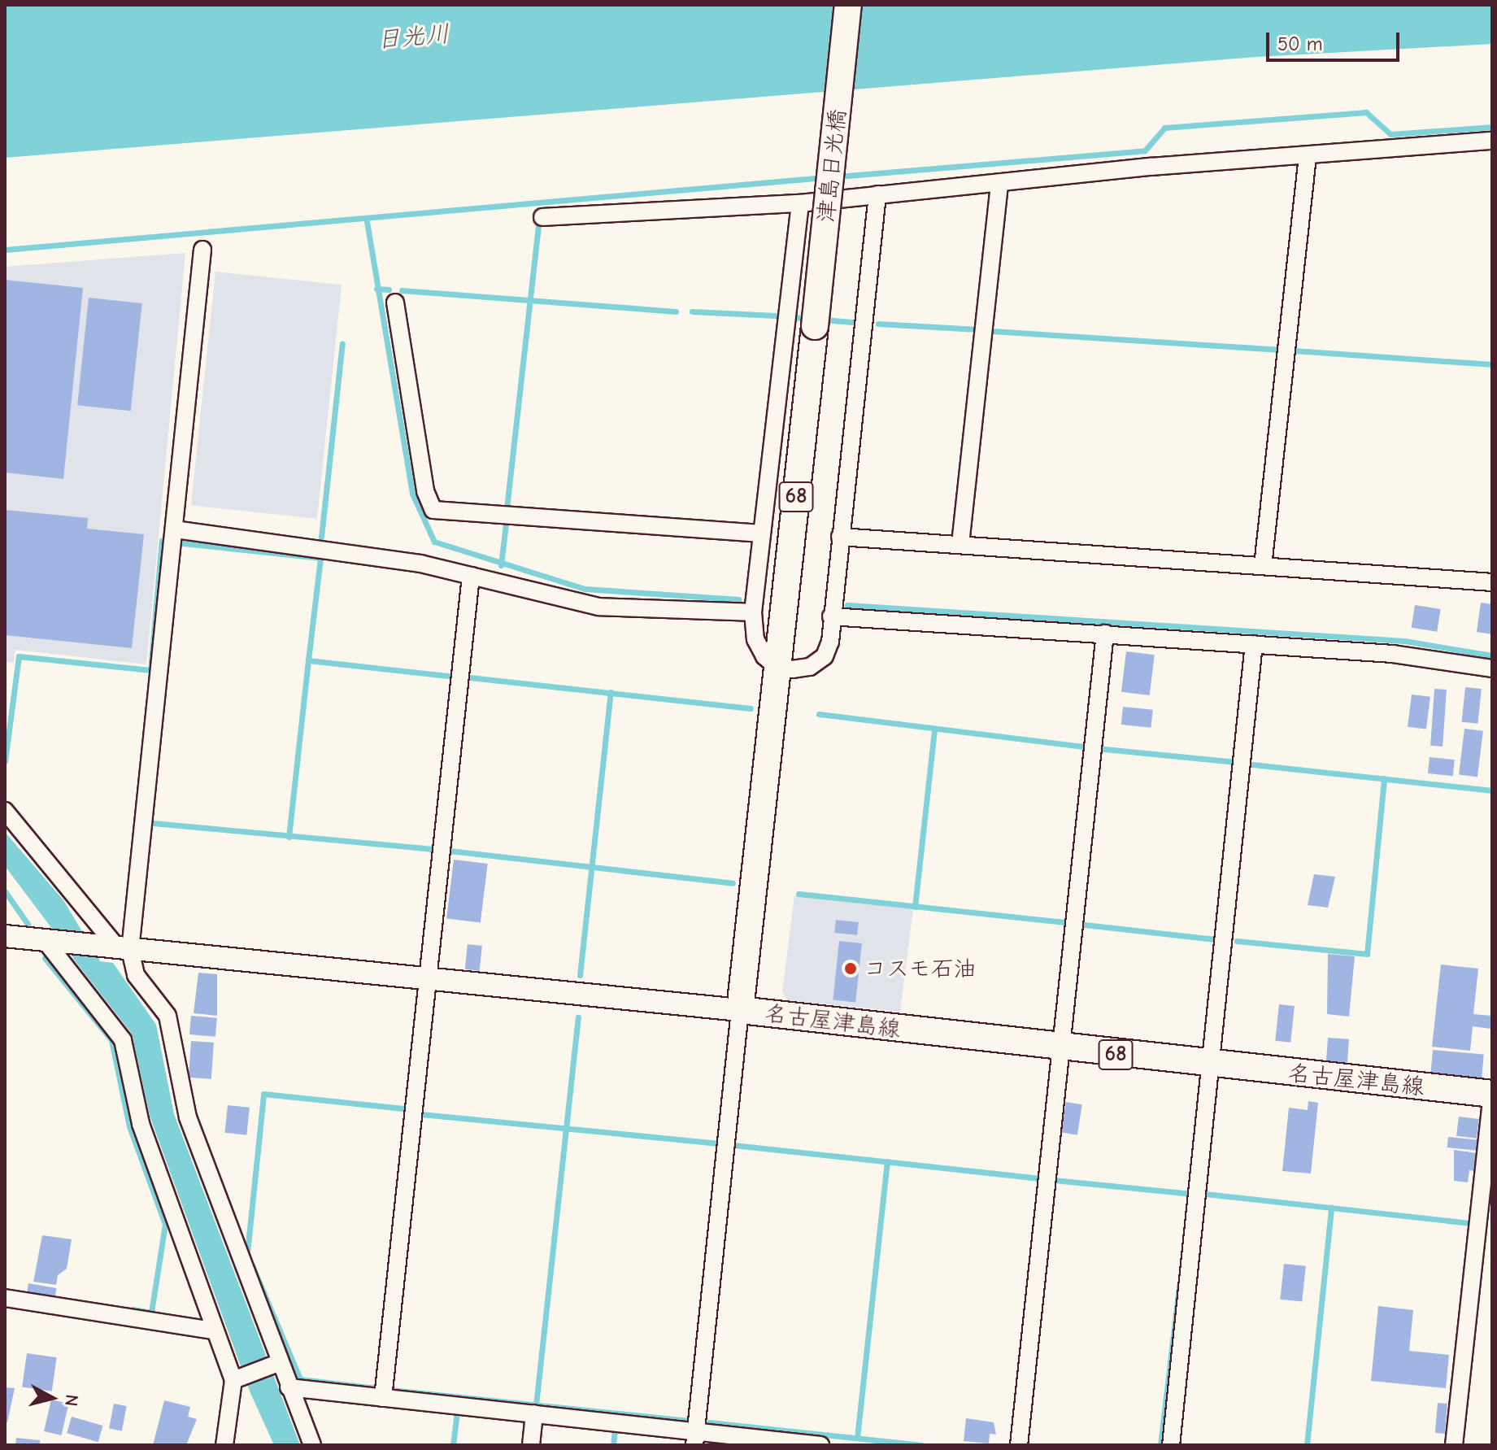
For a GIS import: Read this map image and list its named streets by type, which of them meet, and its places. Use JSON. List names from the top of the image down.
{
  "streets": {
    "main road": ["津島日光橋", "68", "名古屋津島線"]
  },
  "crossings": [
    ["津島日光橋", "名古屋津島線"]
  ],
  "water": ["日光川"],
  "places": ["コスモ石油"],
  "scale_bar": "50 m",
  "north": "right"
}
